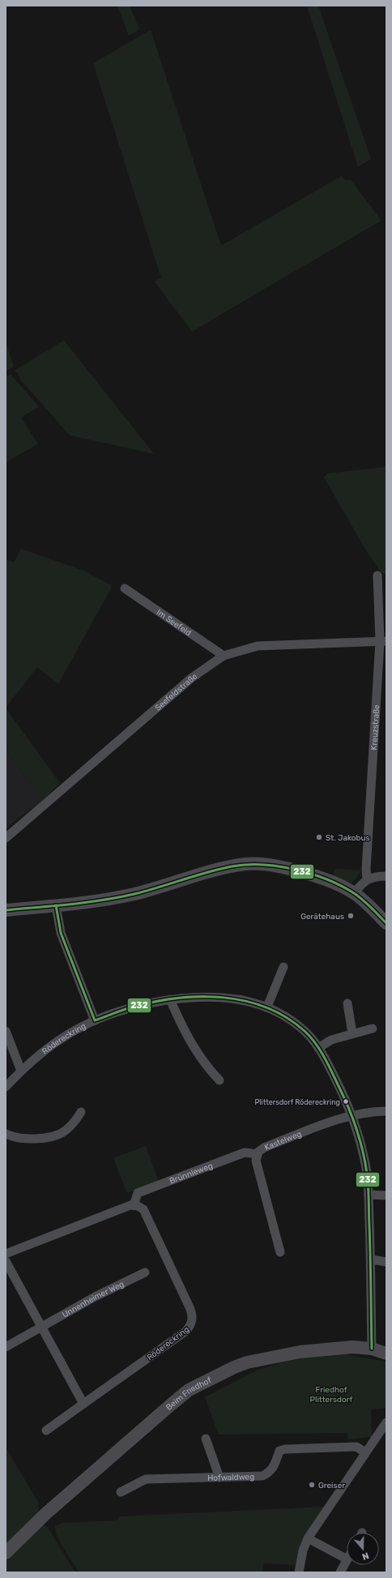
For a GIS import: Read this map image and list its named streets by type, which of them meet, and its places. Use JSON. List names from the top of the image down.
{
  "streets": {
    "main road": ["Beim Friedhof"],
    "street": [
      "Im Seefeld",
      "Seefeldstraße",
      "Kreuzstraße",
      "Rödereckring",
      "Kastelweg",
      "Brünnleweg",
      "Unnenheimer Weg",
      "Hofwaldweg"
    ]
  },
  "crossings": [
    ["Im Seefeld", "Seefeldstraße"],
    ["Seefeldstraße", "Kreuzstraße"],
    ["Rödereckring", "Kastelweg"],
    ["Rödereckring", "Brünnleweg"],
    ["Rödereckring", "Beim Friedhof"],
    ["Kastelweg", "Brünnleweg"]
  ],
  "parks": ["Friedhof Plittersdorf"],
  "places": [
    "St. Jakobus",
    "Gerätehaus",
    "Plittersdorf Rödereckring",
    "Greiser"
  ],
  "lines": ["transit line 232"],
  "north": "bottom"
}
